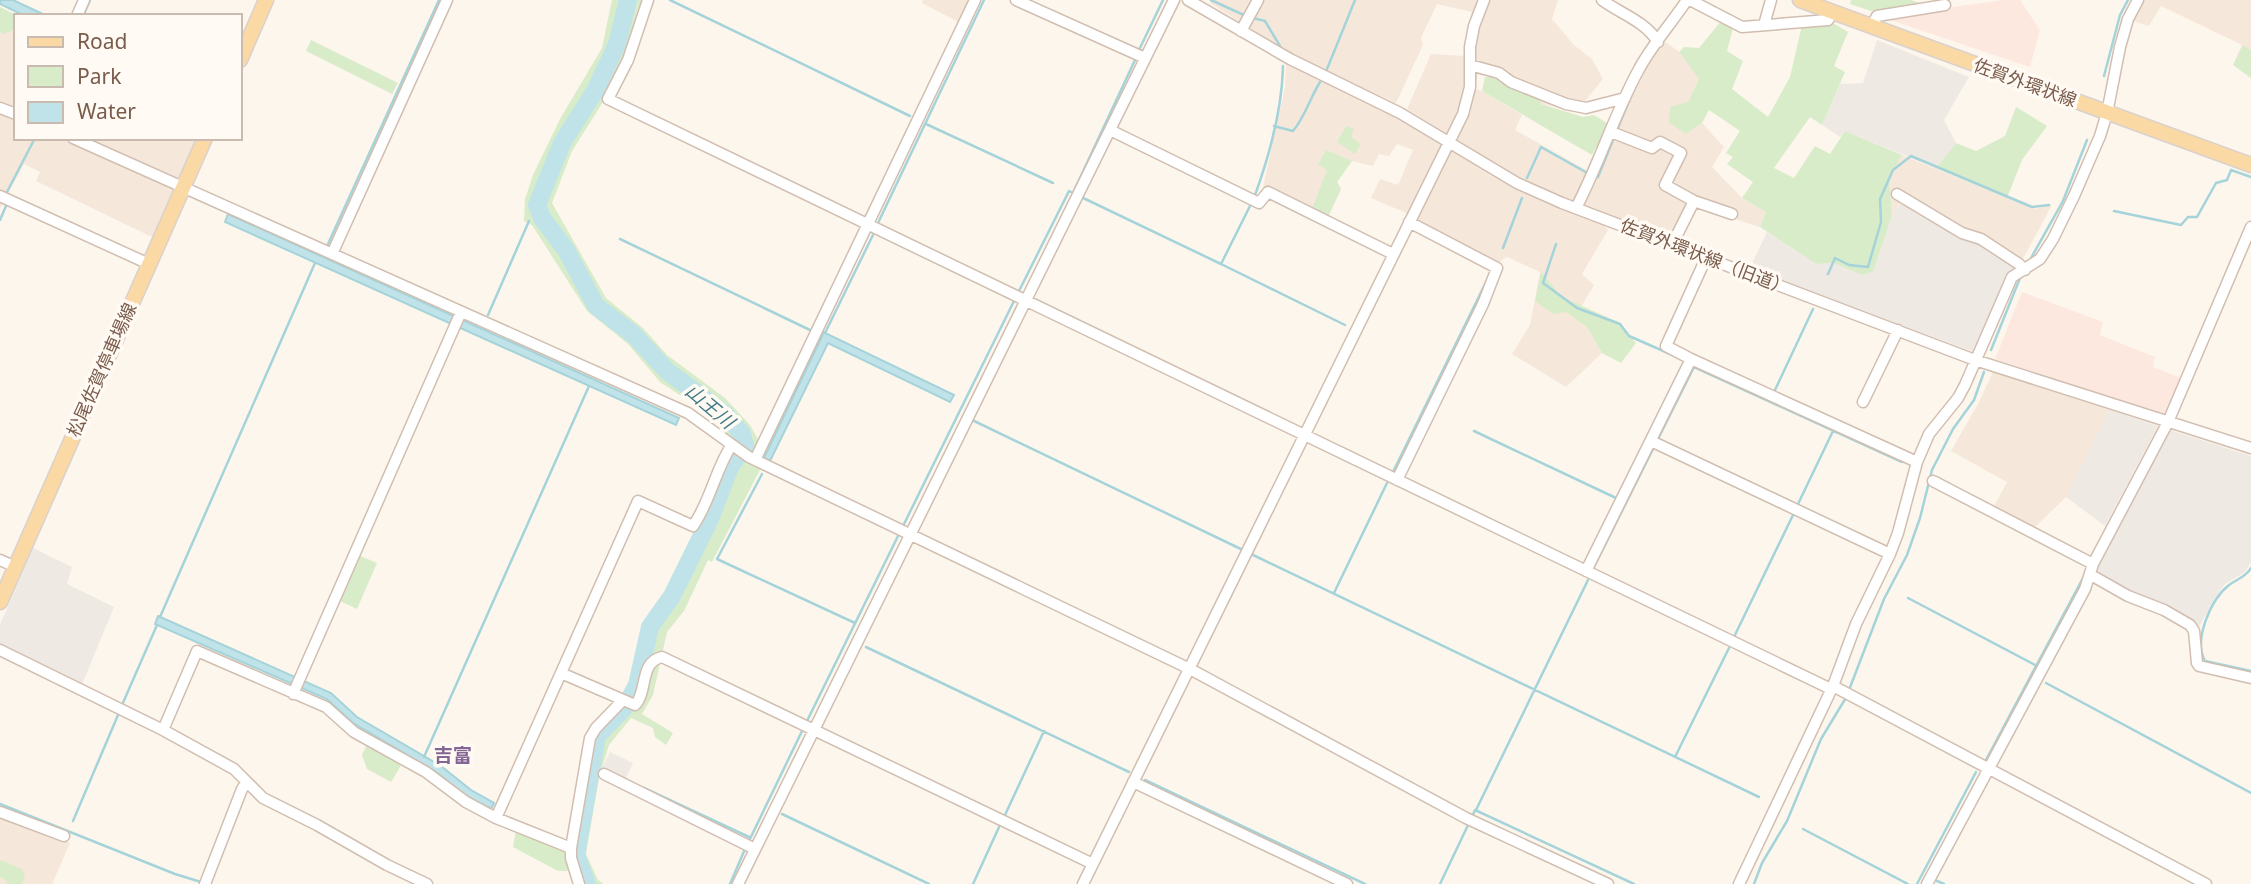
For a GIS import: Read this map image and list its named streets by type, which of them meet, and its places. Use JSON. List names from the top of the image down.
{
  "streets": {
    "main road": ["佐賀外環状線", "松尾佐賀停車場線"],
    "street": ["佐賀外環状線（旧道）"]
  },
  "districts": ["吉富"],
  "water": ["山王川"],
  "legend": ["Road", "Park", "Water"]
}
